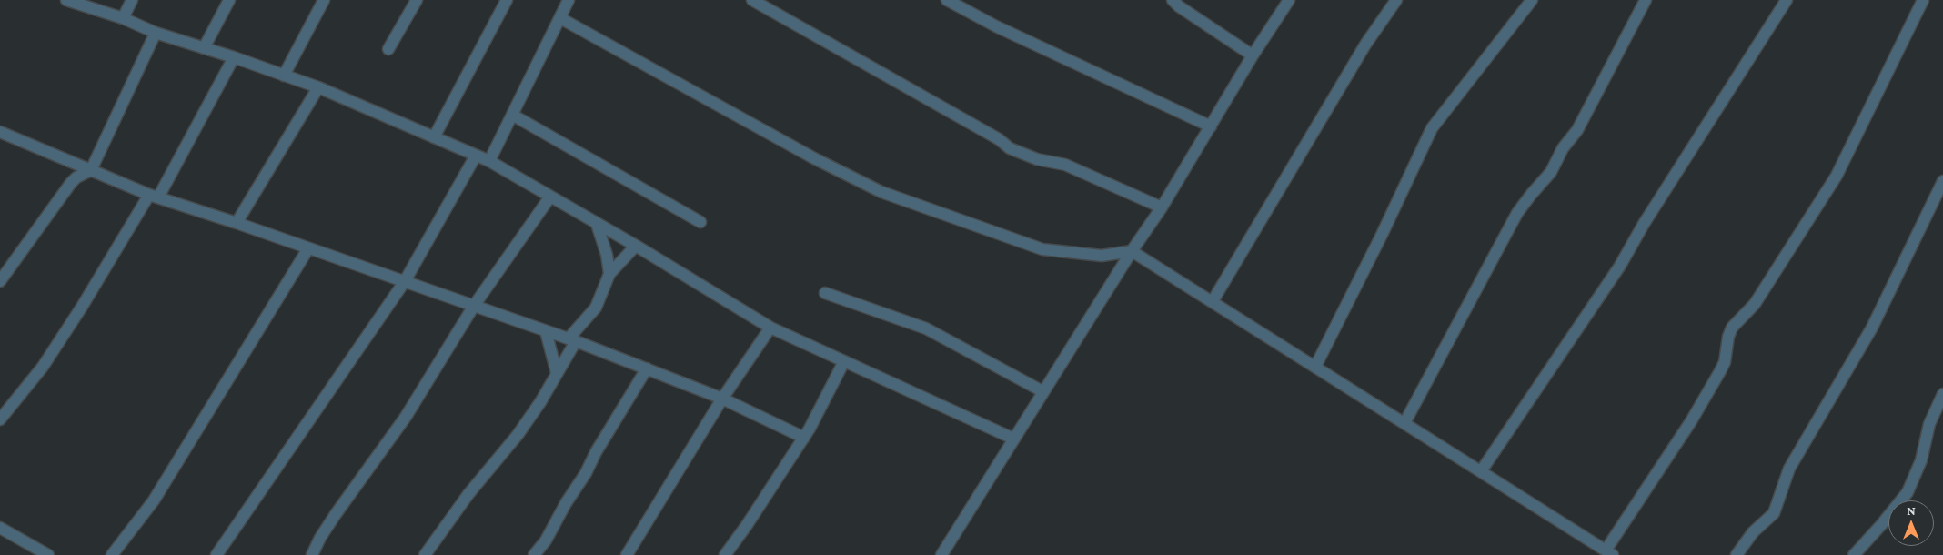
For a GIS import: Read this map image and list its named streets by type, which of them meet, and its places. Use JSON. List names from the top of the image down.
{
  "north": "top"
}
